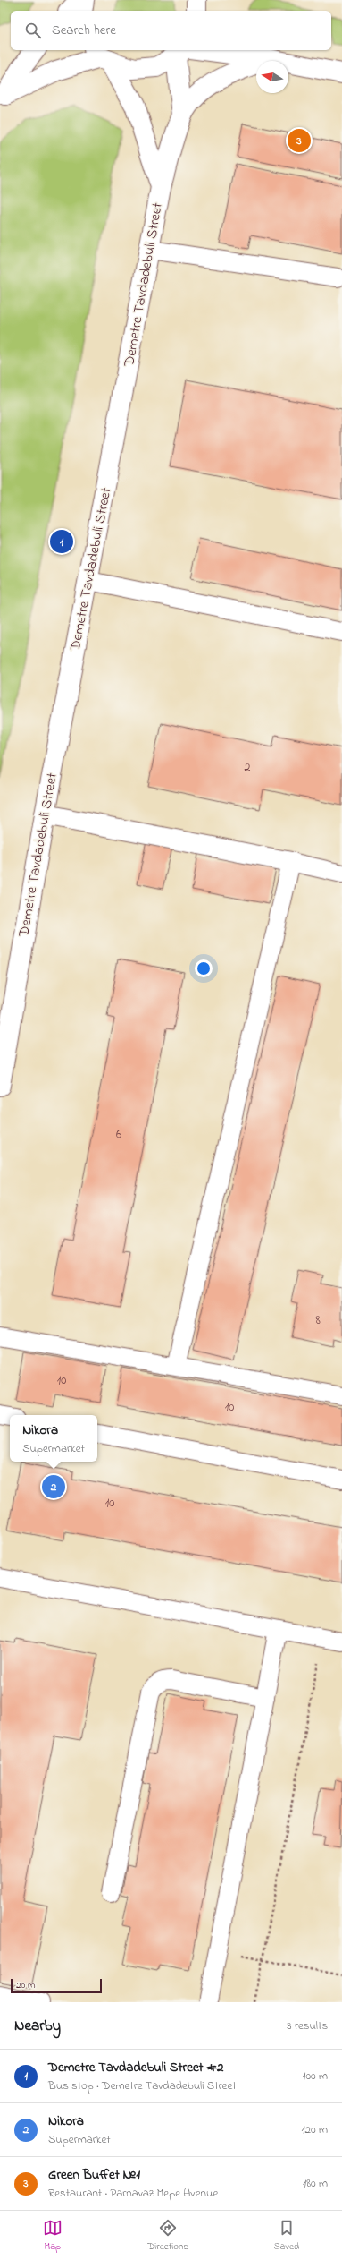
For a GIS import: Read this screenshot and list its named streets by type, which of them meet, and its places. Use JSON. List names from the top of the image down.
{
  "streets": {
    "main road": ["Demetre Tavdadebuli Street"]
  },
  "house_numbers": [
    "2",
    "6",
    "8",
    "10",
    "10",
    "10"
  ],
  "scale_bar": "20 m",
  "north": "left",
  "page": {
    "search": "Search here",
    "pins": ["3", "1", "2"],
    "popup": ["Nikora", "Supermarket"],
    "scale": "20 m",
    "heading": ["Nearby", "3 results"],
    "list": [
      {
        "mark": "1",
        "name": "Demetre Tavdadebuli Street #2",
        "note": "Bus stop · Demetre Tavdadebuli Street",
        "value": "100 m"
      },
      {
        "mark": "2",
        "name": "Nikora",
        "note": "Supermarket",
        "value": "120 m"
      },
      {
        "mark": "3",
        "name": "Green Buffet №1",
        "note": "Restaurant · Parnavaz Mepe Avenue",
        "value": "180 m"
      }
    ],
    "nav": ["Map", "Directions", "Saved"]
  }
}
